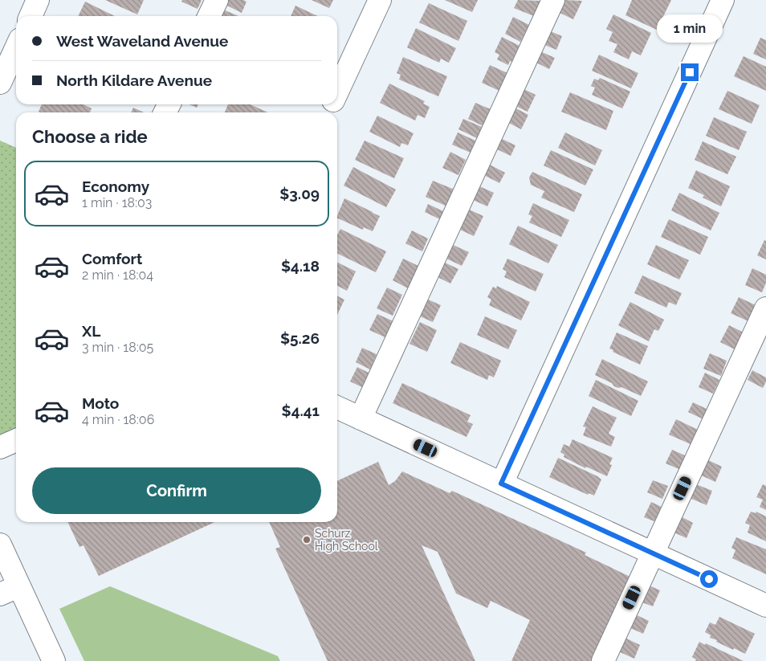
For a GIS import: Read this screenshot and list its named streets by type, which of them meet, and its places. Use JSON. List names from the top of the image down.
{
  "places": ["Schurz High School"],
  "page": {
    "bubble": "1 min",
    "banner": ["West Waveland Avenue", "North Kildare Avenue"],
    "heading": "Choose a ride",
    "list": [
      {
        "name": "Economy",
        "note": "1 min · 18:03",
        "value": "$3.09"
      },
      {
        "name": "Comfort",
        "note": "2 min · 18:04",
        "value": "$4.18"
      },
      {
        "name": "XL",
        "note": "3 min · 18:05",
        "value": "$5.26"
      },
      {
        "name": "Moto",
        "note": "4 min · 18:06",
        "value": "$4.41"
      }
    ],
    "buttons": "Confirm"
  }
}
